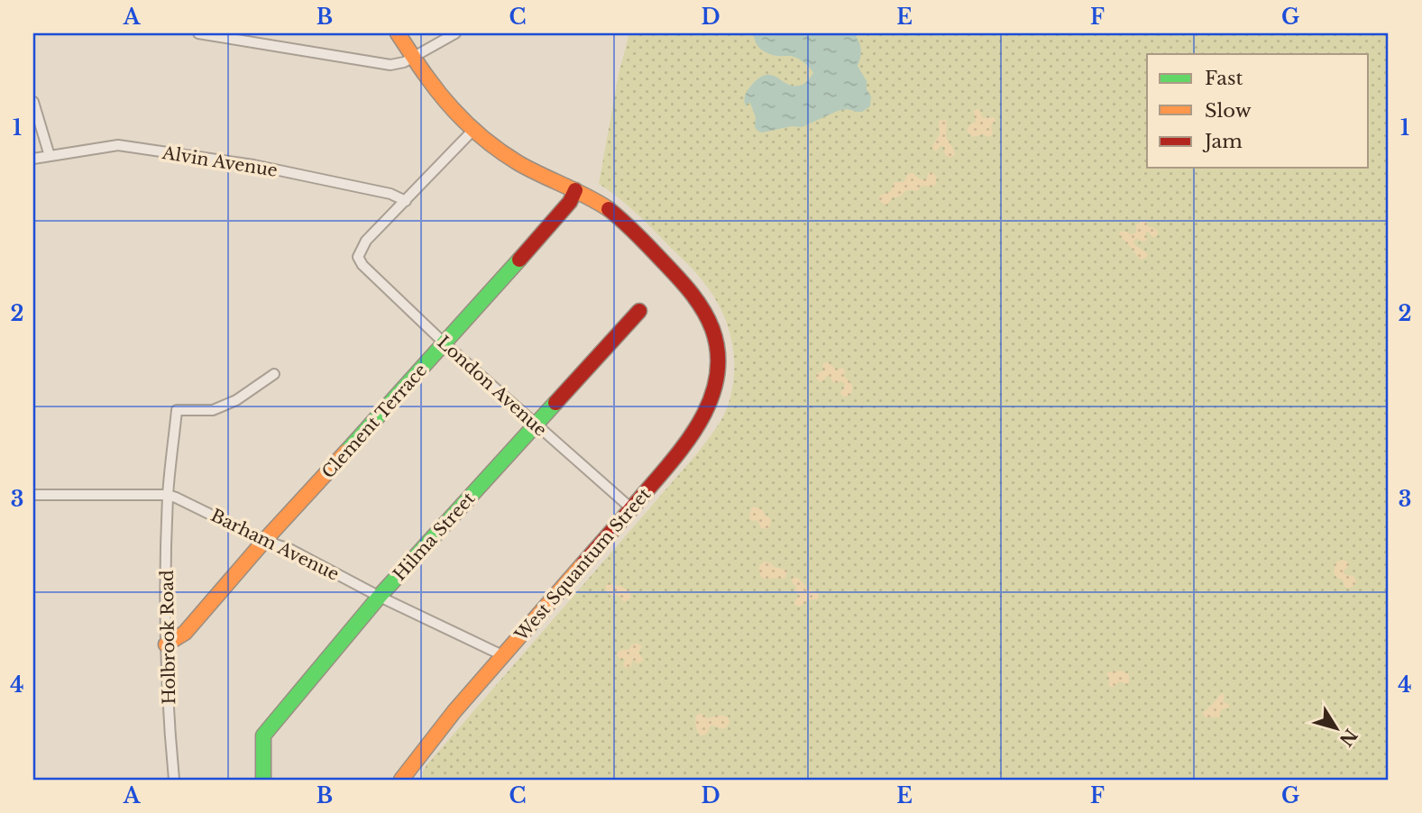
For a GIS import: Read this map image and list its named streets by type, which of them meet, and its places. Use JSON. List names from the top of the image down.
{
  "streets": {
    "street": [
      "Alvin Avenue",
      "London Avenue",
      "Clement Terrace",
      "Hilma Street",
      "Barham Avenue",
      "West Squantum Street",
      "Holbrook Road"
    ]
  },
  "crossings": [
    ["Alvin Avenue", "London Avenue"],
    ["London Avenue", "Clement Terrace"],
    ["London Avenue", "Hilma Street"],
    ["London Avenue", "West Squantum Street"],
    ["Clement Terrace", "Barham Avenue"],
    ["Clement Terrace", "West Squantum Street"],
    ["Clement Terrace", "Holbrook Road"],
    ["Hilma Street", "Barham Avenue"],
    ["Barham Avenue", "West Squantum Street"],
    ["Barham Avenue", "Holbrook Road"]
  ],
  "legend": ["Fast", "Slow", "Jam"],
  "north": "bottom right",
  "grid": {
    "columns": [
      "A",
      "B",
      "C",
      "D",
      "E",
      "F",
      "G"
    ],
    "rows": [
      "1",
      "2",
      "3",
      "4"
    ]
  }
}
